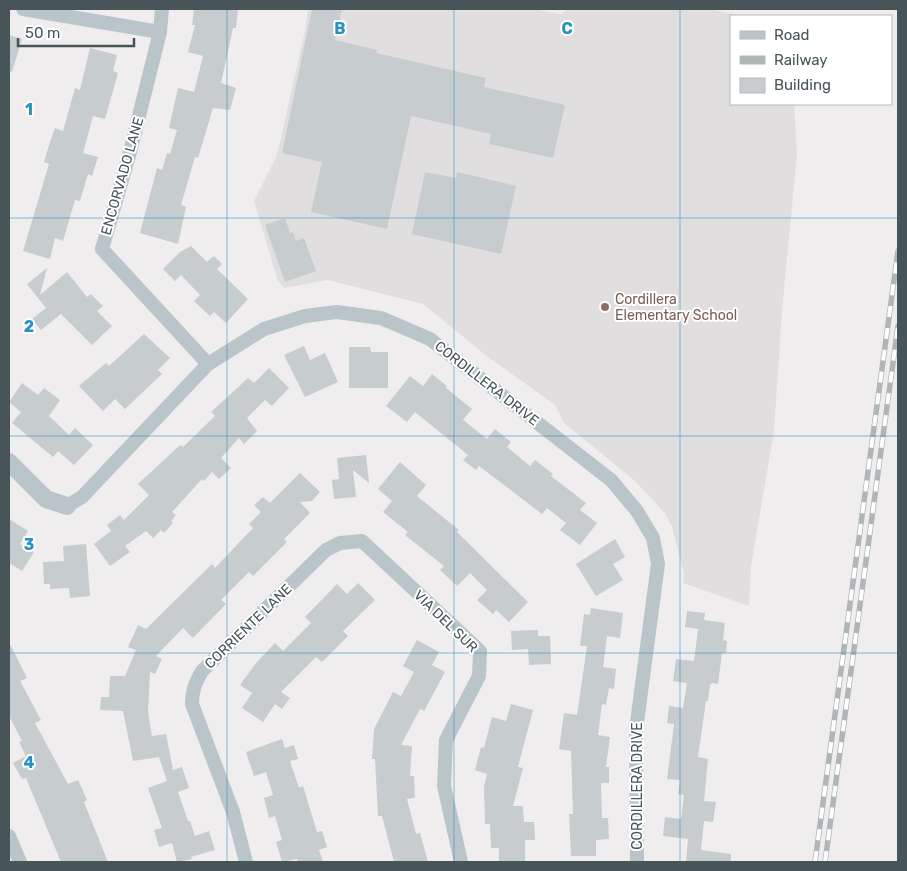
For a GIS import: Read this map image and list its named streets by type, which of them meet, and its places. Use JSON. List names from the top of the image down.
{
  "streets": {
    "street": [
      "ENCORVADO LANE",
      "CORDILLERA DRIVE",
      "VIA DEL SUR",
      "CORRIENTE LANE"
    ]
  },
  "crossings": [
    ["ENCORVADO LANE", "CORDILLERA DRIVE"],
    ["VIA DEL SUR", "CORRIENTE LANE"]
  ],
  "places": ["Cordillera Elementary School"],
  "legend": ["Road", "Railway", "Building"],
  "scale_bar": "50 m",
  "grid": {
    "columns": ["B", "C"],
    "rows": [
      "1",
      "2",
      "3",
      "4"
    ]
  }
}
